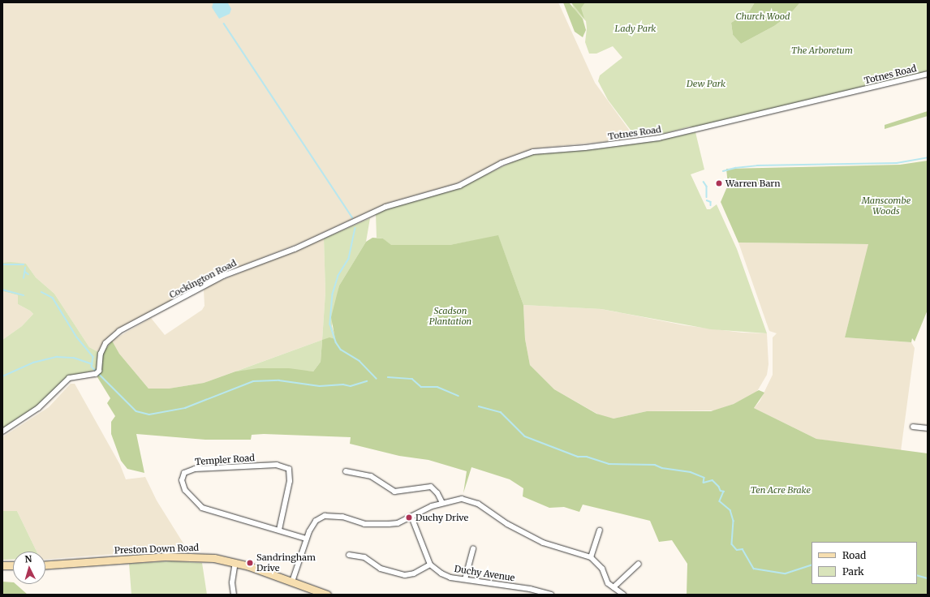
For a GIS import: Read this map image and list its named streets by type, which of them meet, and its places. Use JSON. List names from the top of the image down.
{
  "streets": {
    "street": [
      "Totnes Road",
      "Cockington Road",
      "Templer Road",
      "Preston Down Road",
      "Duchy Avenue"
    ]
  },
  "crossings": [
    ["Totnes Road", "Cockington Road"]
  ],
  "parks": [
    "Church Wood",
    "Lady Park",
    "The Arboretum",
    "Dew Park",
    "Manscombe Woods",
    "Scadson Plantation",
    "Ten Acre Brake"
  ],
  "places": ["Warren Barn", "Duchy Drive", "Sandringham Drive"],
  "legend": ["Road", "Park"],
  "north": "top"
}
